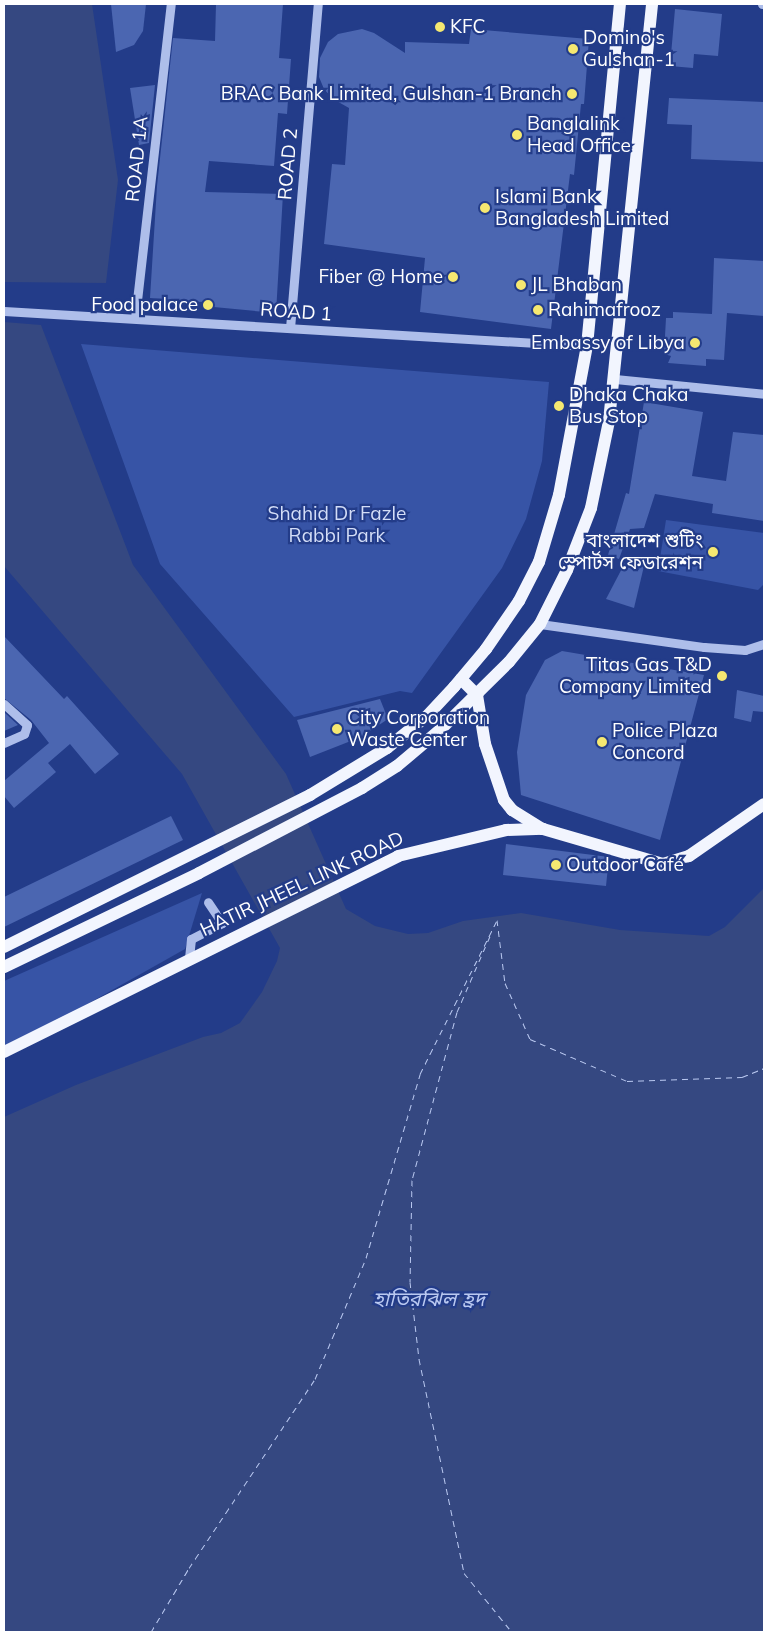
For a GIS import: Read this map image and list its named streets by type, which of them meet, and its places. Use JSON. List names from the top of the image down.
{
  "streets": {
    "main road": ["HATIR JHEEL LINK ROAD"],
    "street": ["ROAD 1A", "ROAD 2", "ROAD 1"]
  },
  "crossings": [
    ["ROAD 1A", "ROAD 1"],
    ["ROAD 2", "ROAD 1"]
  ],
  "water": ["হাতিরঝিল হ্রদ"],
  "parks": ["Shahid Dr Fazle Rabbi Park"],
  "places": [
    "KFC",
    "Domino's Gulshan-1",
    "BRAC Bank Limited, Gulshan-1 Branch",
    "Banglalink Head Office",
    "Islami Bank Bangladesh Limited",
    "Fiber @ Home",
    "JL Bhaban",
    "Food palace",
    "Rahimafrooz",
    "Embassy of Libya",
    "Dhaka Chaka Bus Stop",
    "বাংলাদেশ শুটিং স্পোর্টস ফেডারেশন",
    "Titas Gas T&D Company Limited",
    "City Corporation Waste Center",
    "Police Plaza Concord",
    "Outdoor Café"
  ]
}
